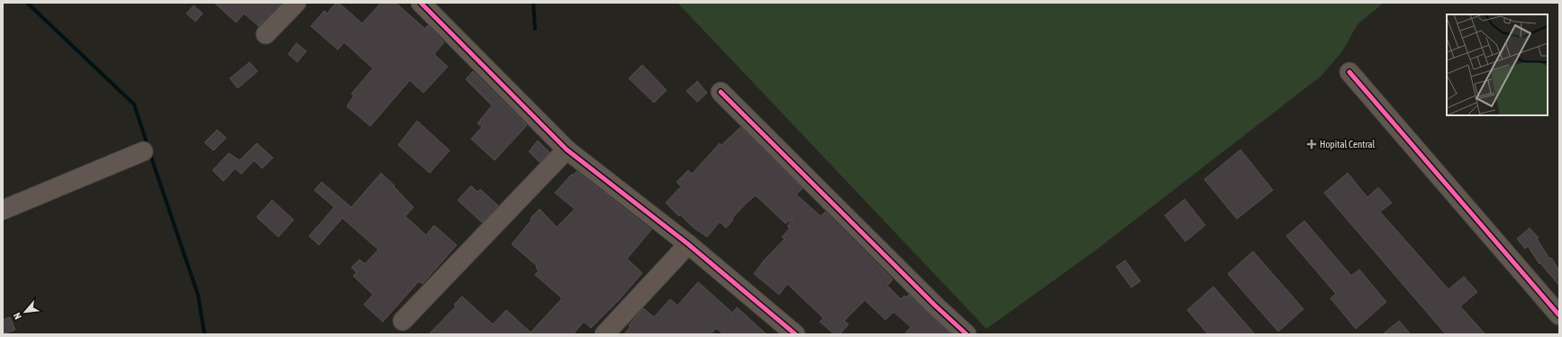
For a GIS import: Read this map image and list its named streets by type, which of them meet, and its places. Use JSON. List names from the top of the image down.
{
  "places": {
    "health": ["Hopital Central"]
  },
  "north": "bottom left"
}
